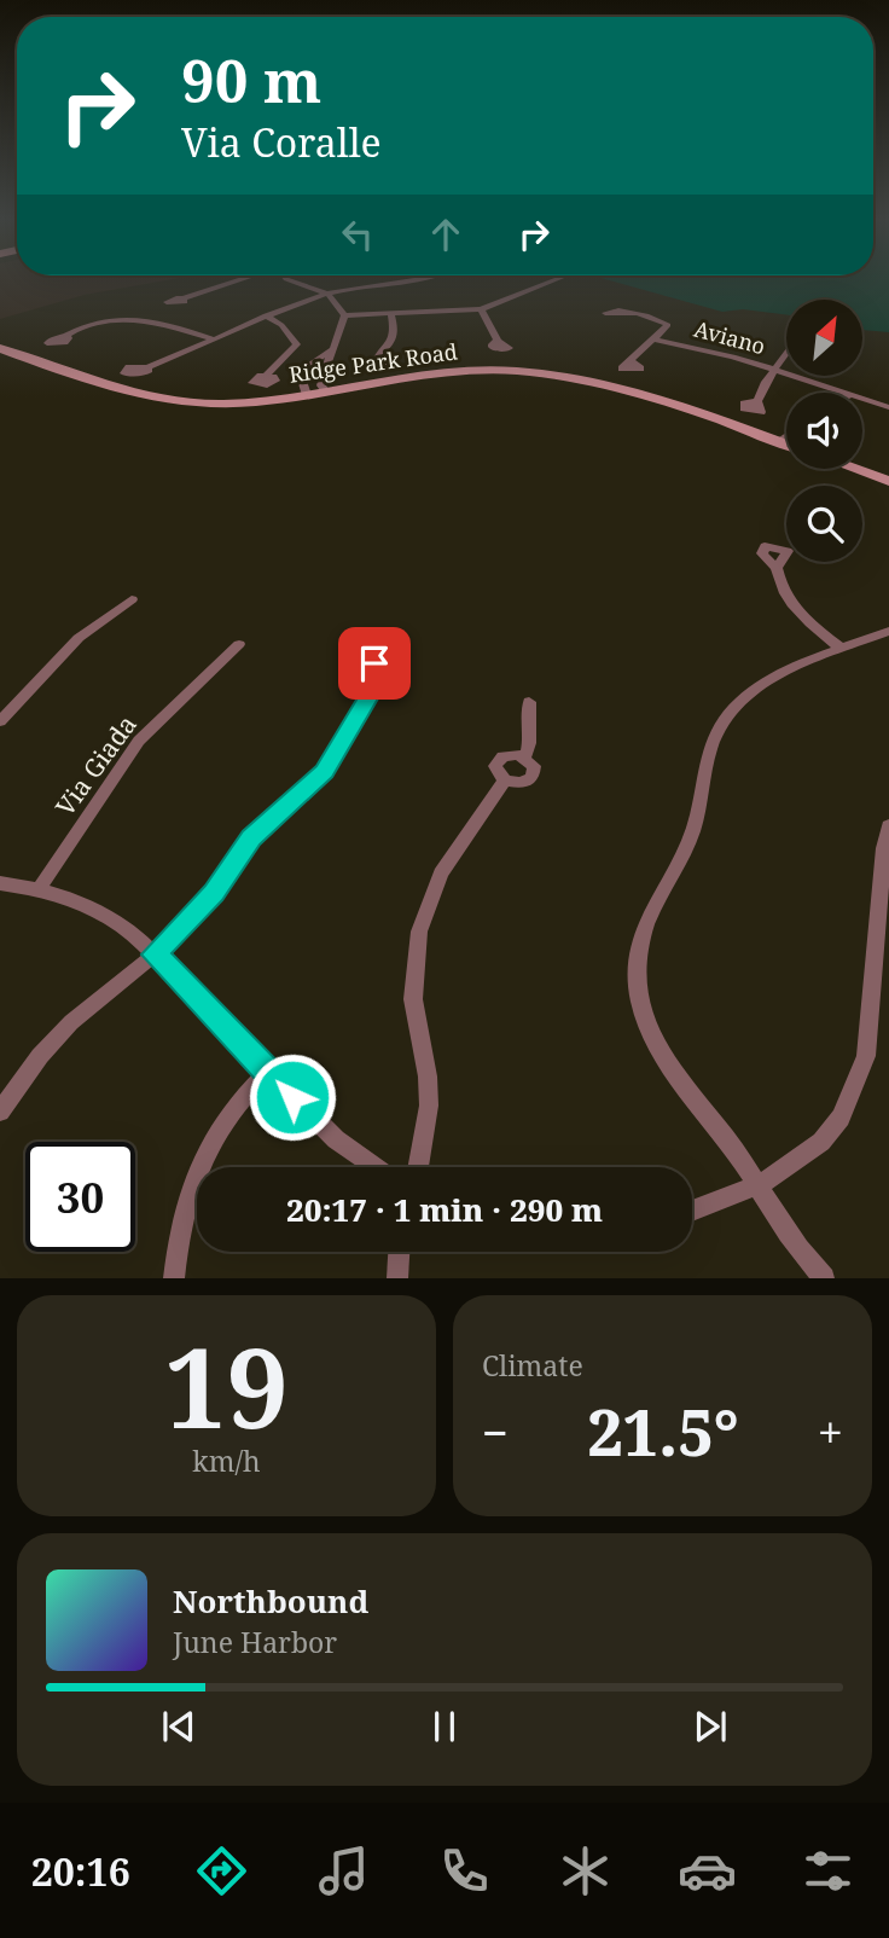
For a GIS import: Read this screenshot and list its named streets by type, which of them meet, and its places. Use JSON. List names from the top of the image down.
{
  "streets": {
    "street": ["Aviano", "Ridge Park Road", "Via Giada"]
  },
  "north": "top right",
  "page": {
    "turn": ["90 m", "Via Coralle"],
    "limit": "30",
    "trip": "20:17 · 1 min · 290 m",
    "tile": [
      ["19", "km/h"],
      "Climate"
    ],
    "heat": ["−", "21.5°", "+"],
    "song": ["Northbound", "June Harbor"],
    "tabs": "20:16"
  }
}
